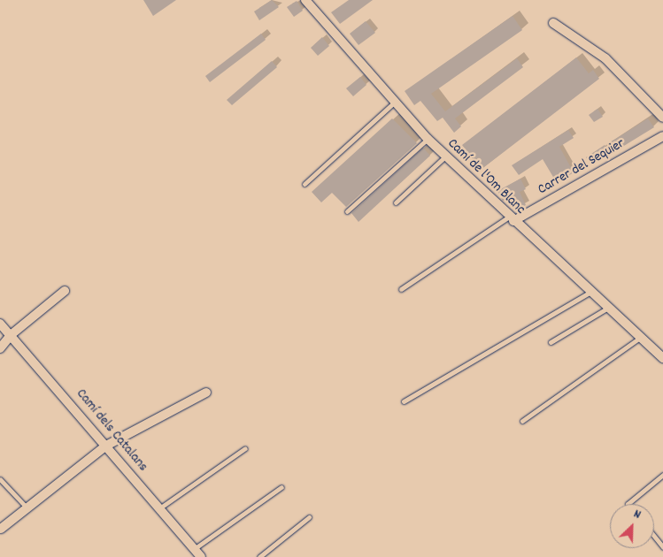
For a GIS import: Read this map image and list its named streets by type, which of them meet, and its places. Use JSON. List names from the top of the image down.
{
  "streets": {
    "street": ["Carrer del Sequier", "Camí de l'Om Blanc", "Camí dels Catalans"]
  },
  "crossings": [
    ["Carrer del Sequier", "Camí de l'Om Blanc"]
  ],
  "north": "top right"
}
